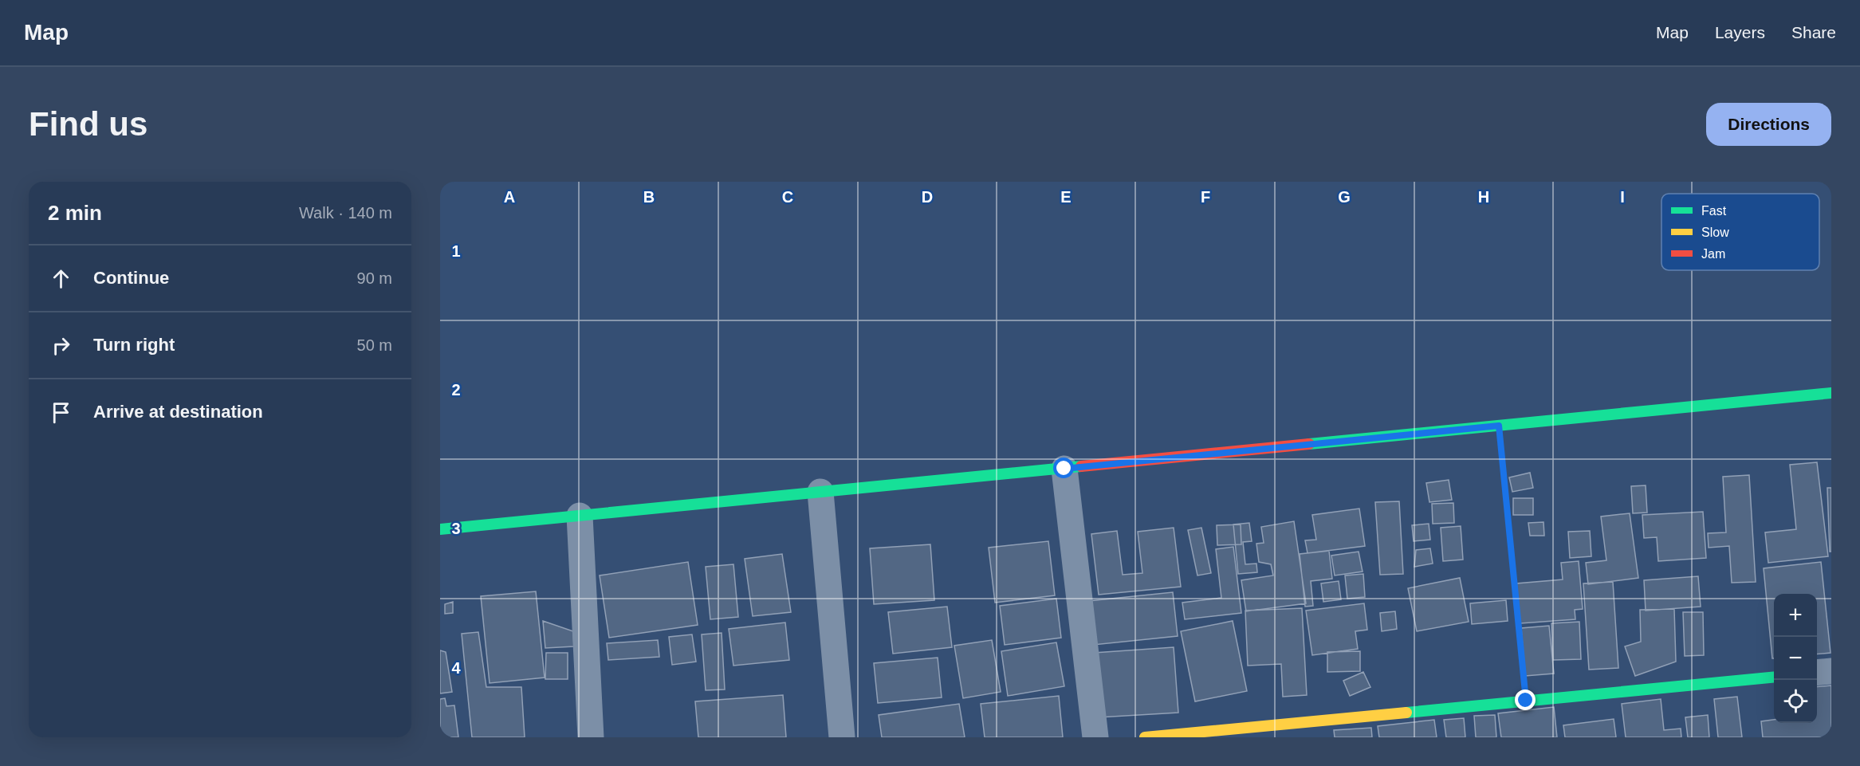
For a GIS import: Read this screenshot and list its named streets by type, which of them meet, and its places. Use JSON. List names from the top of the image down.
{
  "legend": ["Fast", "Slow", "Jam"],
  "page": {
    "header": "Map",
    "nav": ["Map", "Layers", "Share"],
    "buttons": "Directions",
    "title": "Find us",
    "heading": ["2 min", "Walk · 140 m"],
    "list": [
      ["Continue", "90 m"],
      ["Turn right", "50 m"],
      "Arrive at destination"
    ],
    "map_buttons": ["+", "−"]
  },
  "grid": {
    "columns": [
      "A",
      "B",
      "C",
      "D",
      "E",
      "F",
      "G",
      "H",
      "I"
    ],
    "rows": [
      "1",
      "2",
      "3",
      "4"
    ]
  }
}
